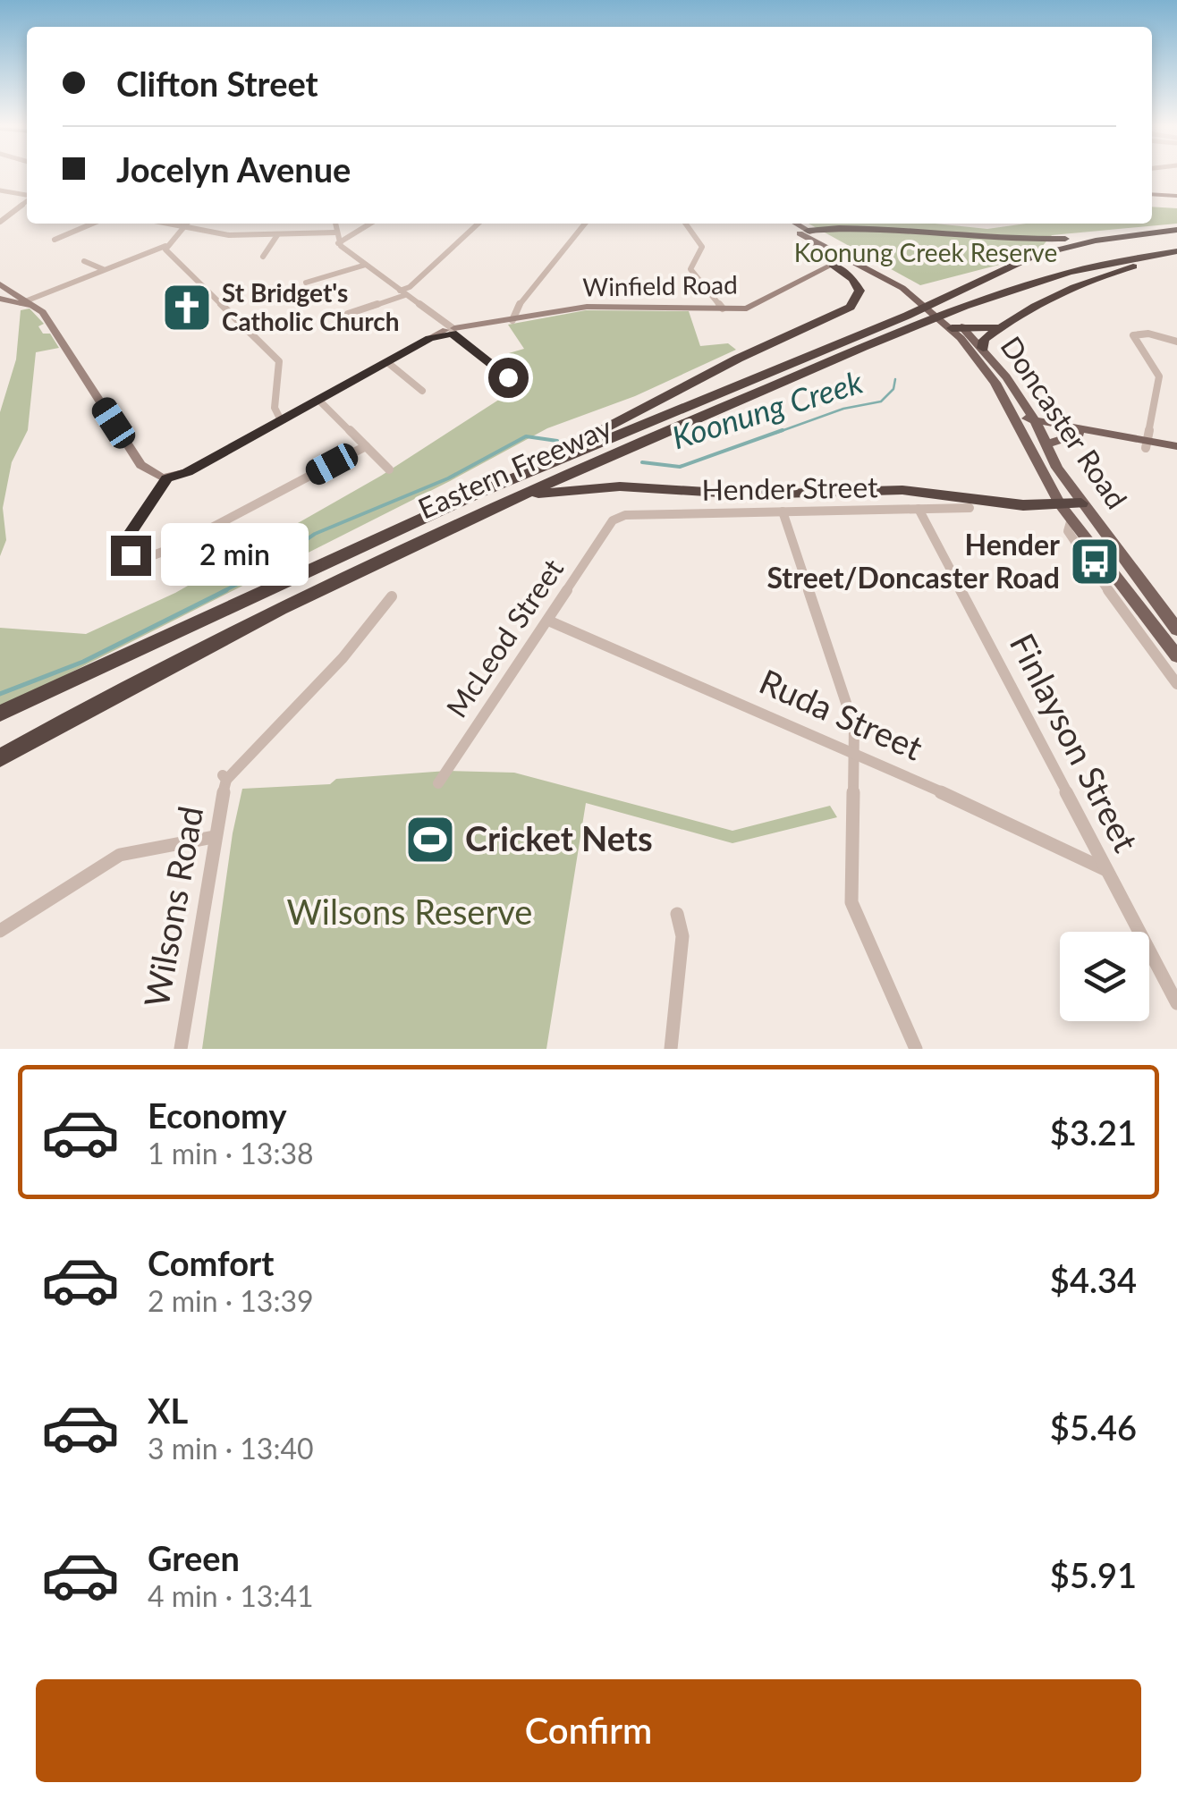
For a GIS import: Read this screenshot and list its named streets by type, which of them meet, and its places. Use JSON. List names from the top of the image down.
{
  "streets": {
    "highway": ["Eastern Freeway"],
    "main road": ["Doncaster Road"],
    "street": [
      "Winfield Road",
      "Hender Street",
      "McLeod Street",
      "Ruda Street",
      "Finlayson Street",
      "Wilsons Road"
    ]
  },
  "crossings": [
    ["Winfield Road", "Doncaster Road"],
    ["Hender Street", "McLeod Street"],
    ["Hender Street", "Finlayson Street"],
    ["McLeod Street", "Ruda Street"],
    ["Ruda Street", "Finlayson Street"]
  ],
  "water": ["Koonung Creek"],
  "parks": ["Koonung Creek Reserve", "Wilsons Reserve"],
  "places": {
    "church": ["St Bridget's Catholic Church"],
    "bus stop": ["Hender Street/Doncaster Road"],
    "sports": ["Cricket Nets"]
  },
  "page": {
    "banner": ["Clifton Street", "Jocelyn Avenue"],
    "bubble": "2 min",
    "list": [
      {
        "name": "Economy",
        "note": "1 min · 13:38",
        "value": "$3.21"
      },
      {
        "name": "Comfort",
        "note": "2 min · 13:39",
        "value": "$4.34"
      },
      {
        "name": "XL",
        "note": "3 min · 13:40",
        "value": "$5.46"
      },
      {
        "name": "Green",
        "note": "4 min · 13:41",
        "value": "$5.91"
      }
    ],
    "buttons": "Confirm"
  }
}
